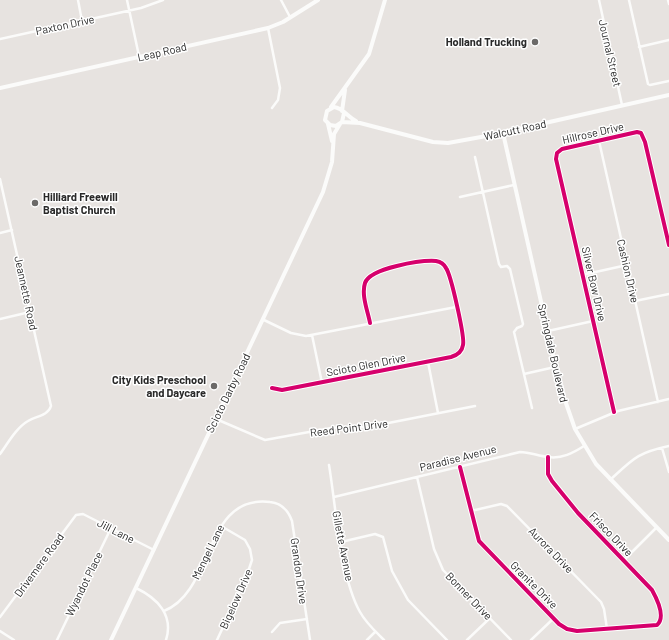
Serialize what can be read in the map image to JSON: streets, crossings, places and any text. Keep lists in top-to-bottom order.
{
  "streets": {
    "street": [
      "Paxton Drive",
      "Leap Road",
      "Journal Street",
      "Walcutt Road",
      "Hillrose Drive",
      "Cashion Drive",
      "Silver Bow Drive",
      "Jeannette Road",
      "Springdale Boulevard",
      "Scioto Glen Drive",
      "Scioto Darby Road",
      "Reed Point Drive",
      "Paradise Avenue",
      "Jill Lane",
      "Frisco Drive",
      "Gillette Avenue",
      "Aurora Drive",
      "Mengel Lane",
      "Drivemere Road",
      "Grandon Drive",
      "Wyandot Place",
      "Granite Drive",
      "Bonner Drive",
      "Bigelow Drive"
    ]
  },
  "crossings": [
    ["Journal Street", "Walcutt Road"],
    ["Walcutt Road", "Springdale Boulevard"],
    ["Walcutt Road", "Scioto Darby Road"],
    ["Hillrose Drive", "Cashion Drive"],
    ["Hillrose Drive", "Silver Bow Drive"],
    ["Springdale Boulevard", "Paradise Avenue"],
    ["Scioto Darby Road", "Reed Point Drive"],
    ["Scioto Darby Road", "Jill Lane"],
    ["Paradise Avenue", "Frisco Drive"],
    ["Paradise Avenue", "Gillette Avenue"],
    ["Paradise Avenue", "Granite Drive"],
    ["Paradise Avenue", "Bonner Drive"],
    ["Jill Lane", "Drivemere Road"],
    ["Jill Lane", "Wyandot Place"],
    ["Frisco Drive", "Granite Drive"],
    ["Aurora Drive", "Granite Drive"],
    ["Mengel Lane", "Grandon Drive"],
    ["Mengel Lane", "Bigelow Drive"]
  ],
  "places": ["Holland Trucking", "Hilliard Freewill Baptist Church", "City Kids Preschool and Daycare"]
}
